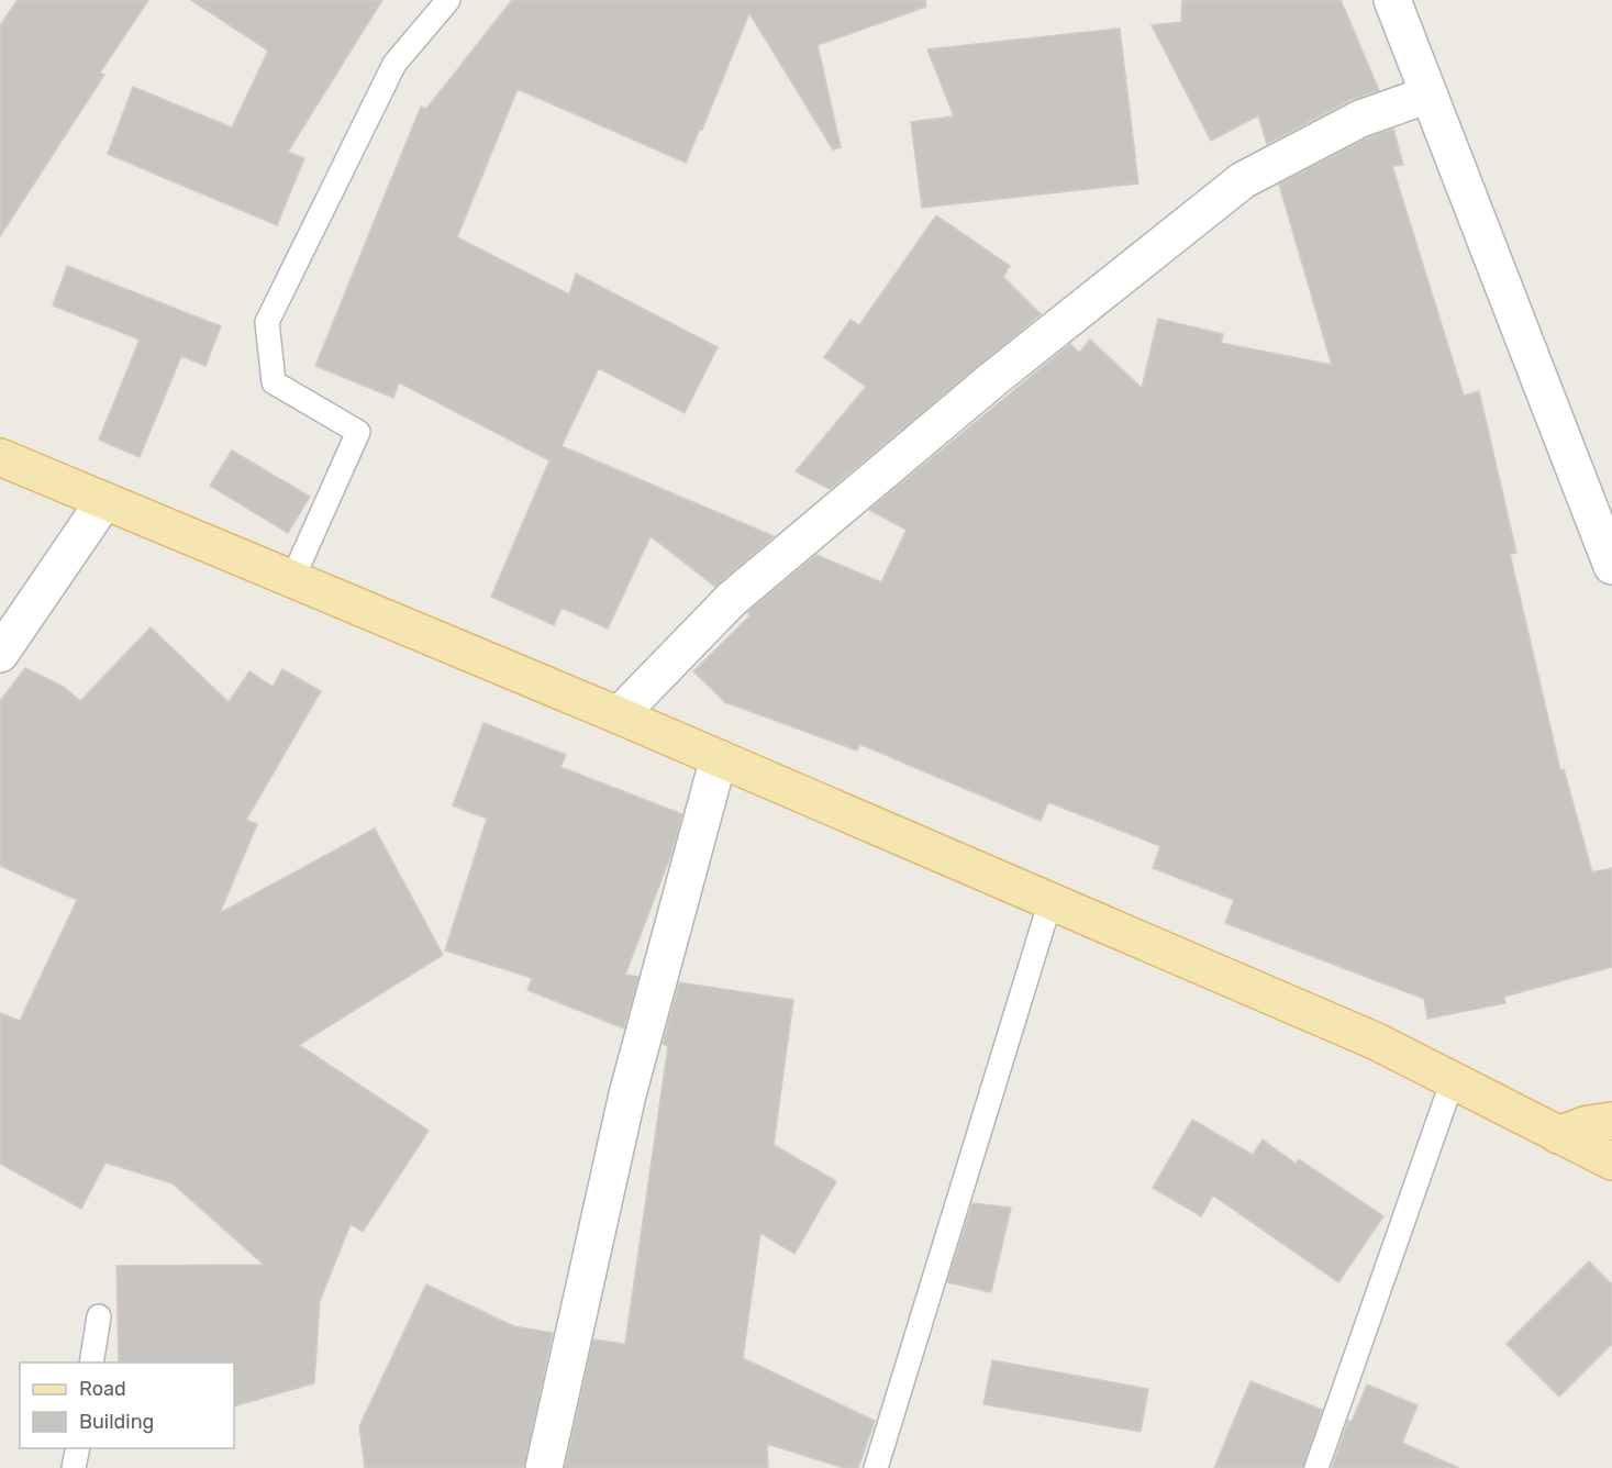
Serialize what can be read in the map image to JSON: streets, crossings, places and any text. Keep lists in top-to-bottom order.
{
  "legend": ["Road", "Building"]
}
